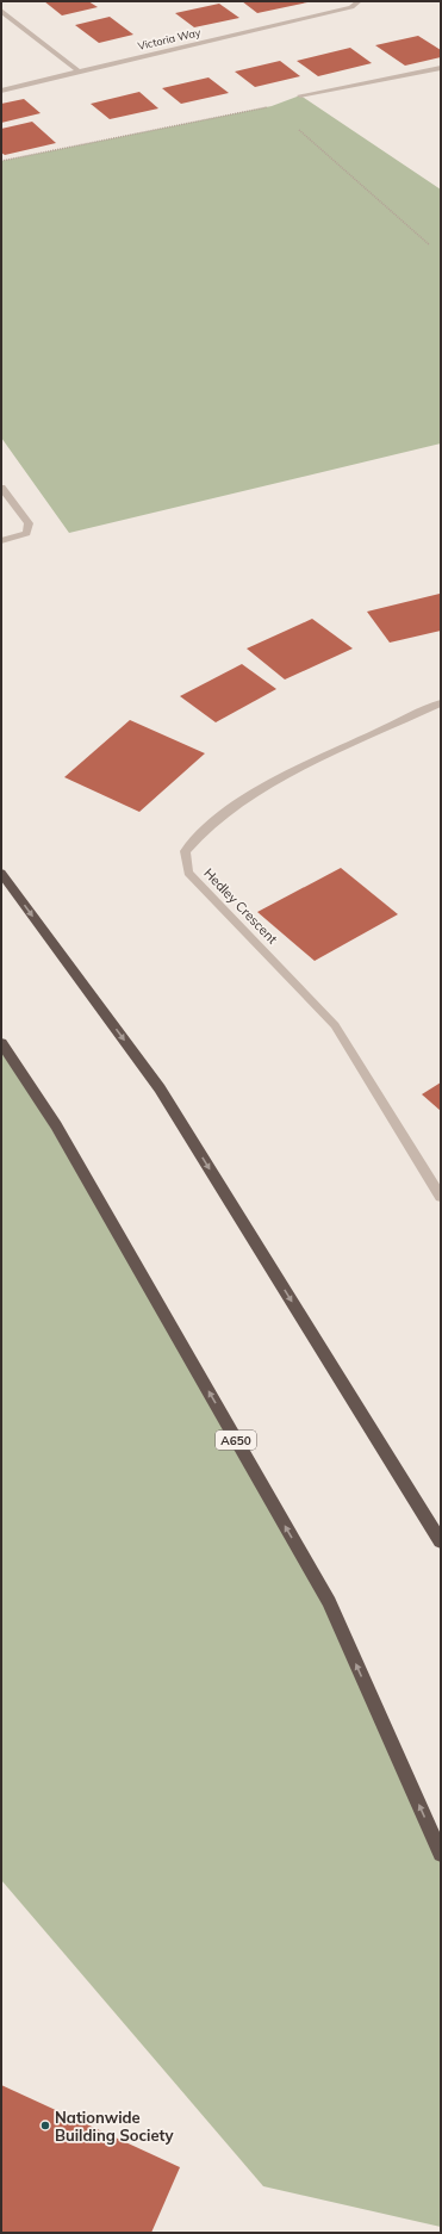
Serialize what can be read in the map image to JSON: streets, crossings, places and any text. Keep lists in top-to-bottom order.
{
  "streets": {
    "highway": ["A650"],
    "street": ["Victoria Way", "Hedley Crescent"]
  },
  "places": ["Nationwide Building Society"]
}
